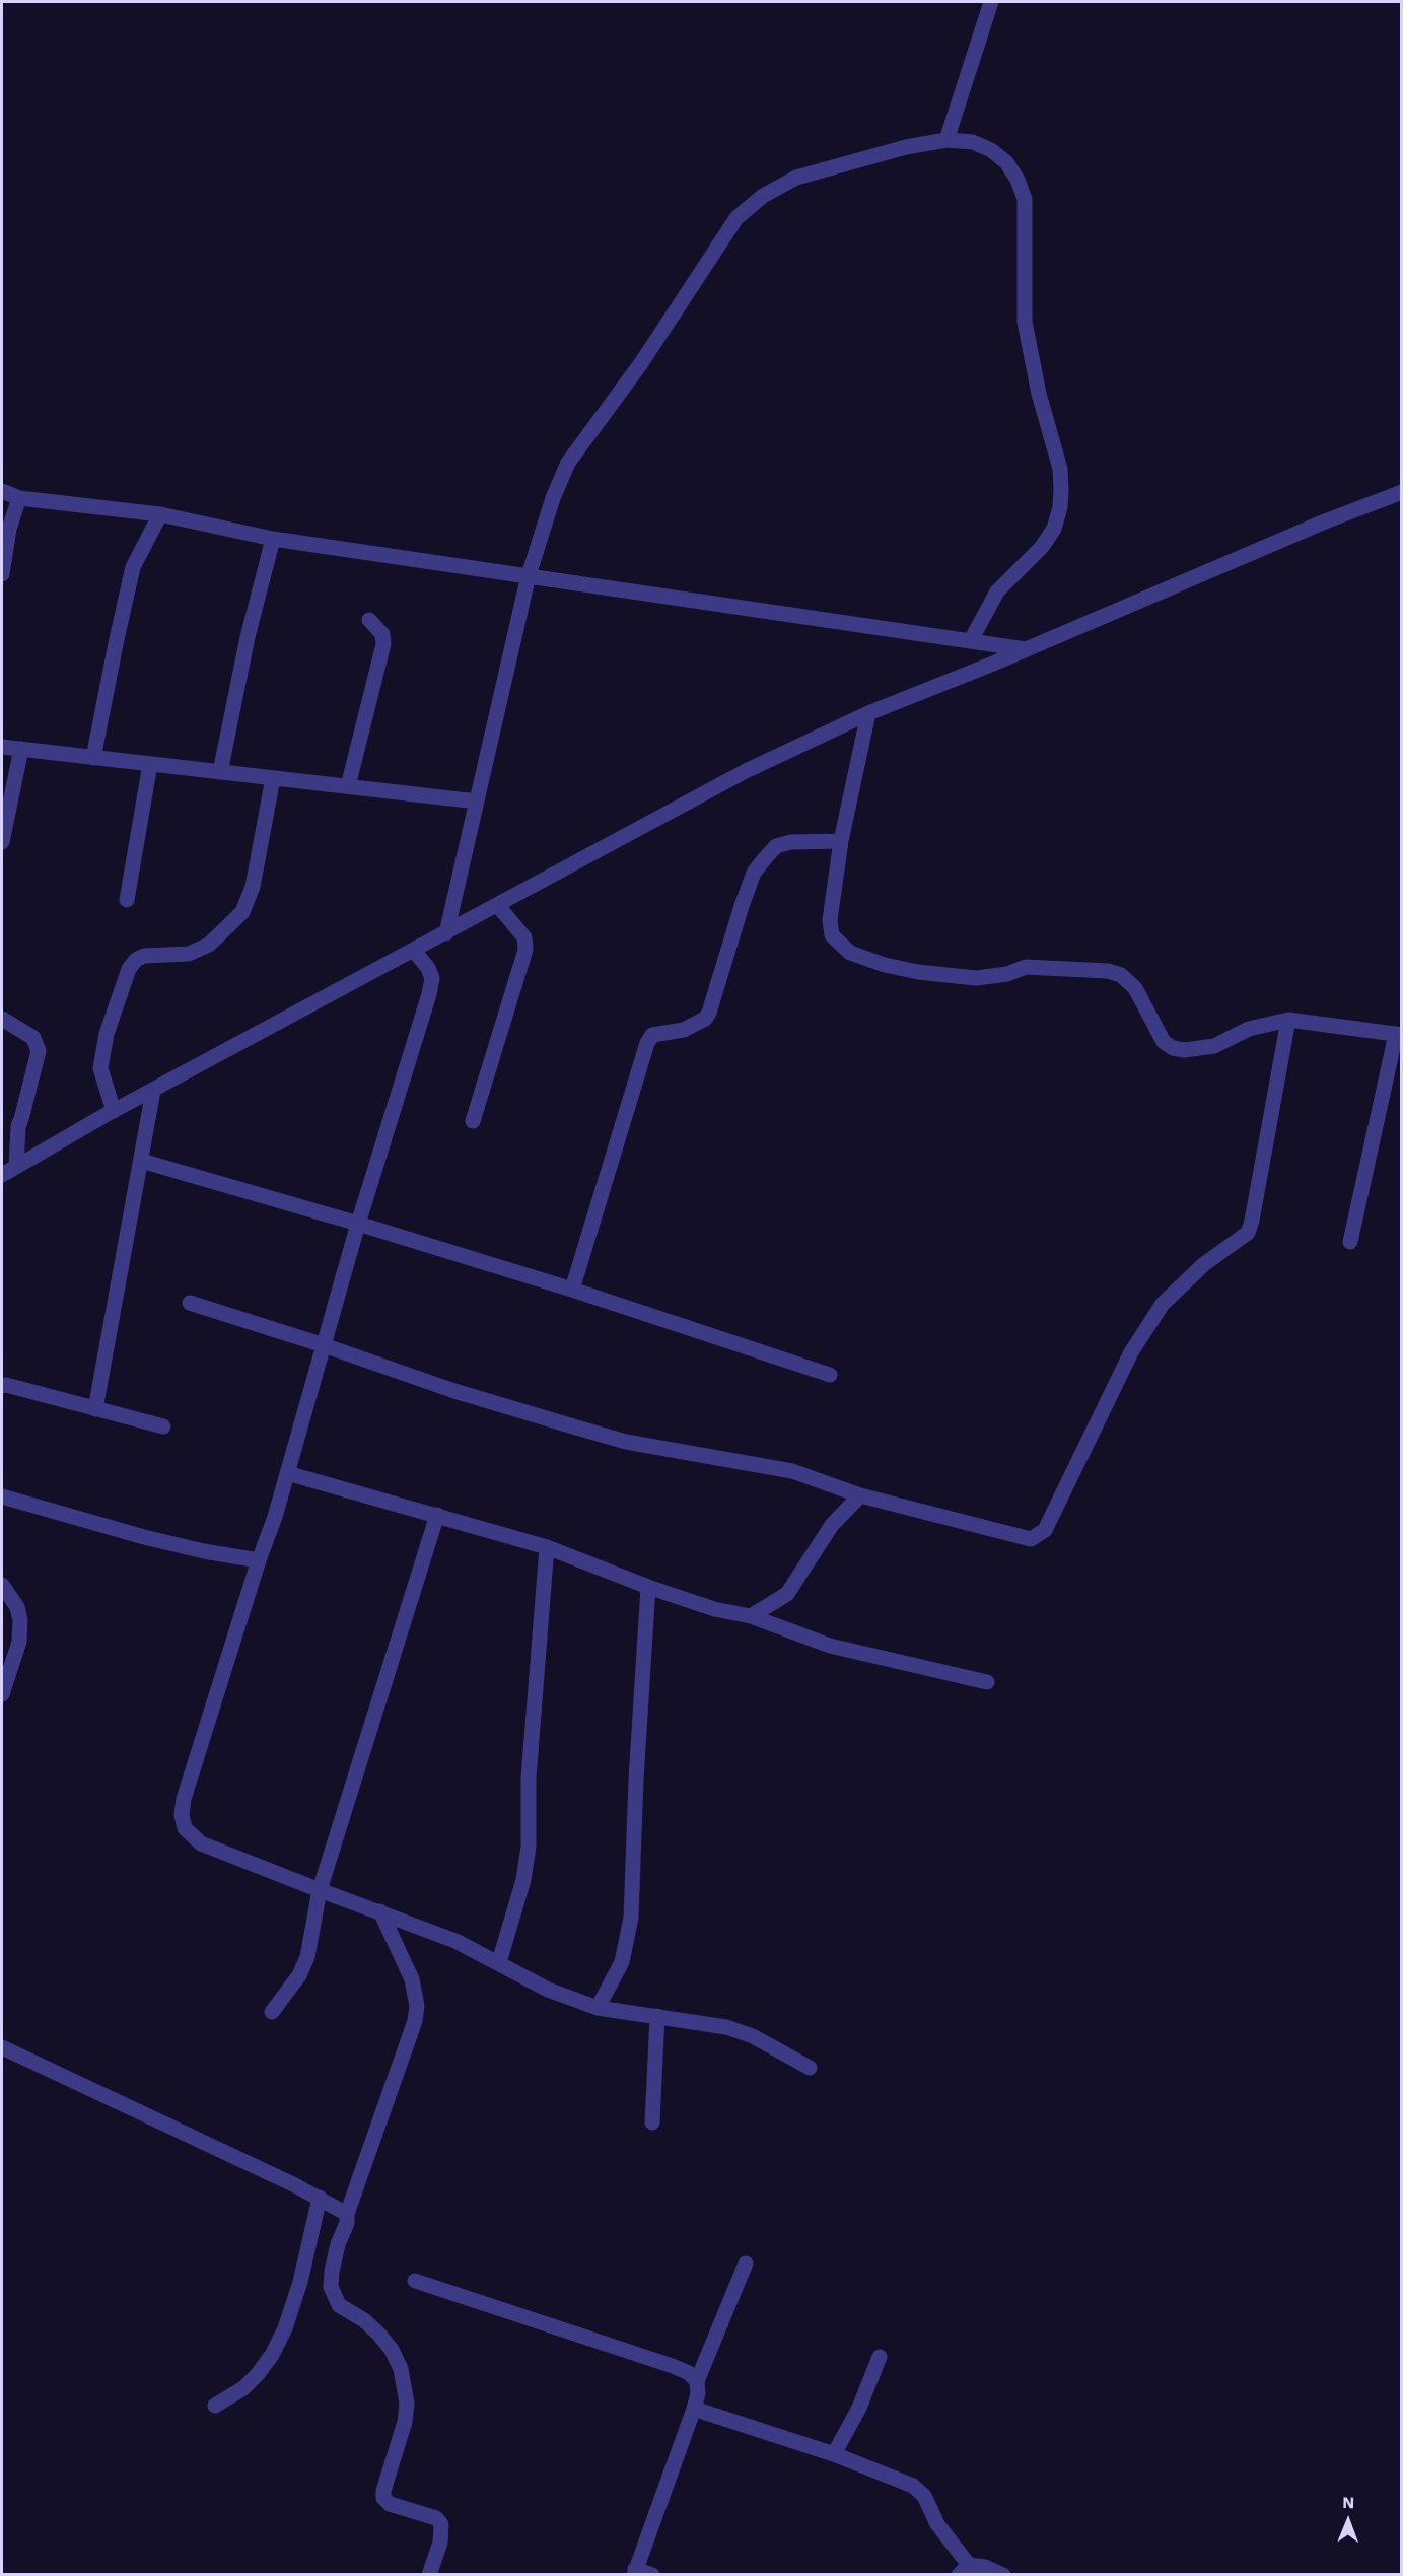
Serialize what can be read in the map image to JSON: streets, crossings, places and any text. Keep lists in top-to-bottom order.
{
  "north": "top"
}
